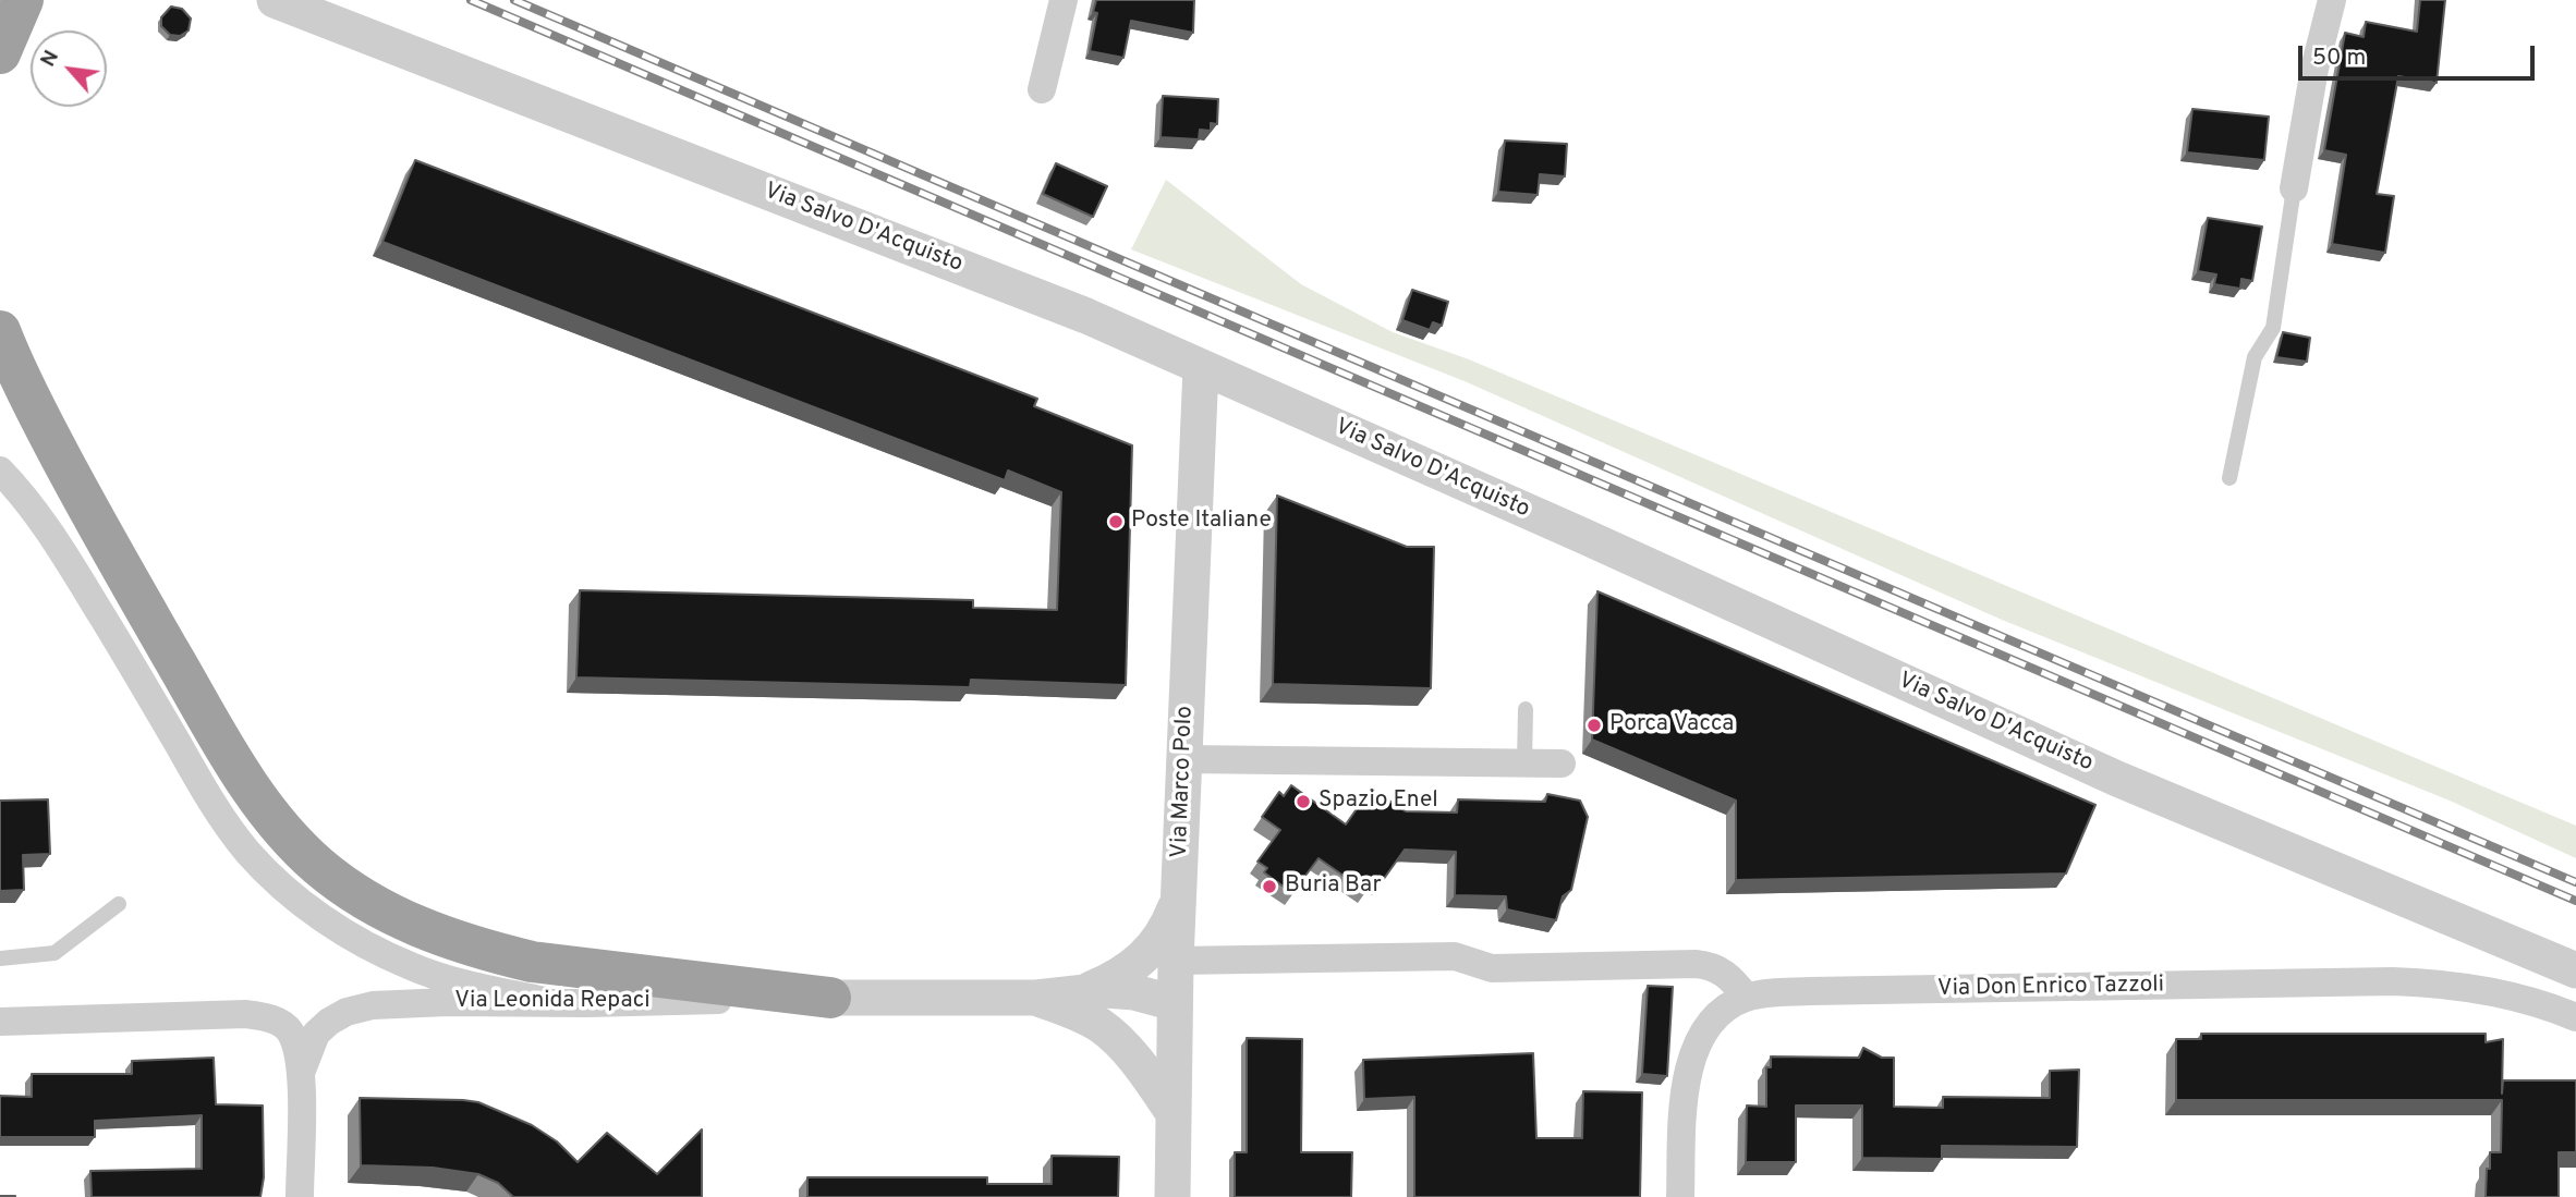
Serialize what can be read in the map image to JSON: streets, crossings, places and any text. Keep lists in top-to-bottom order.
{
  "streets": {
    "street": [
      "Via Salvo D'Acquisto",
      "Via Marco Polo",
      "Via Don Enrico Tazzoli",
      "Via Leonida Repaci"
    ]
  },
  "crossings": [
    ["Via Salvo D'Acquisto", "Via Marco Polo"]
  ],
  "places": [
    "Poste Italiane",
    "Porca Vacca",
    "Spazio Enel",
    "Buria Bar"
  ],
  "scale_bar": "50 m",
  "north": "top left"
}
